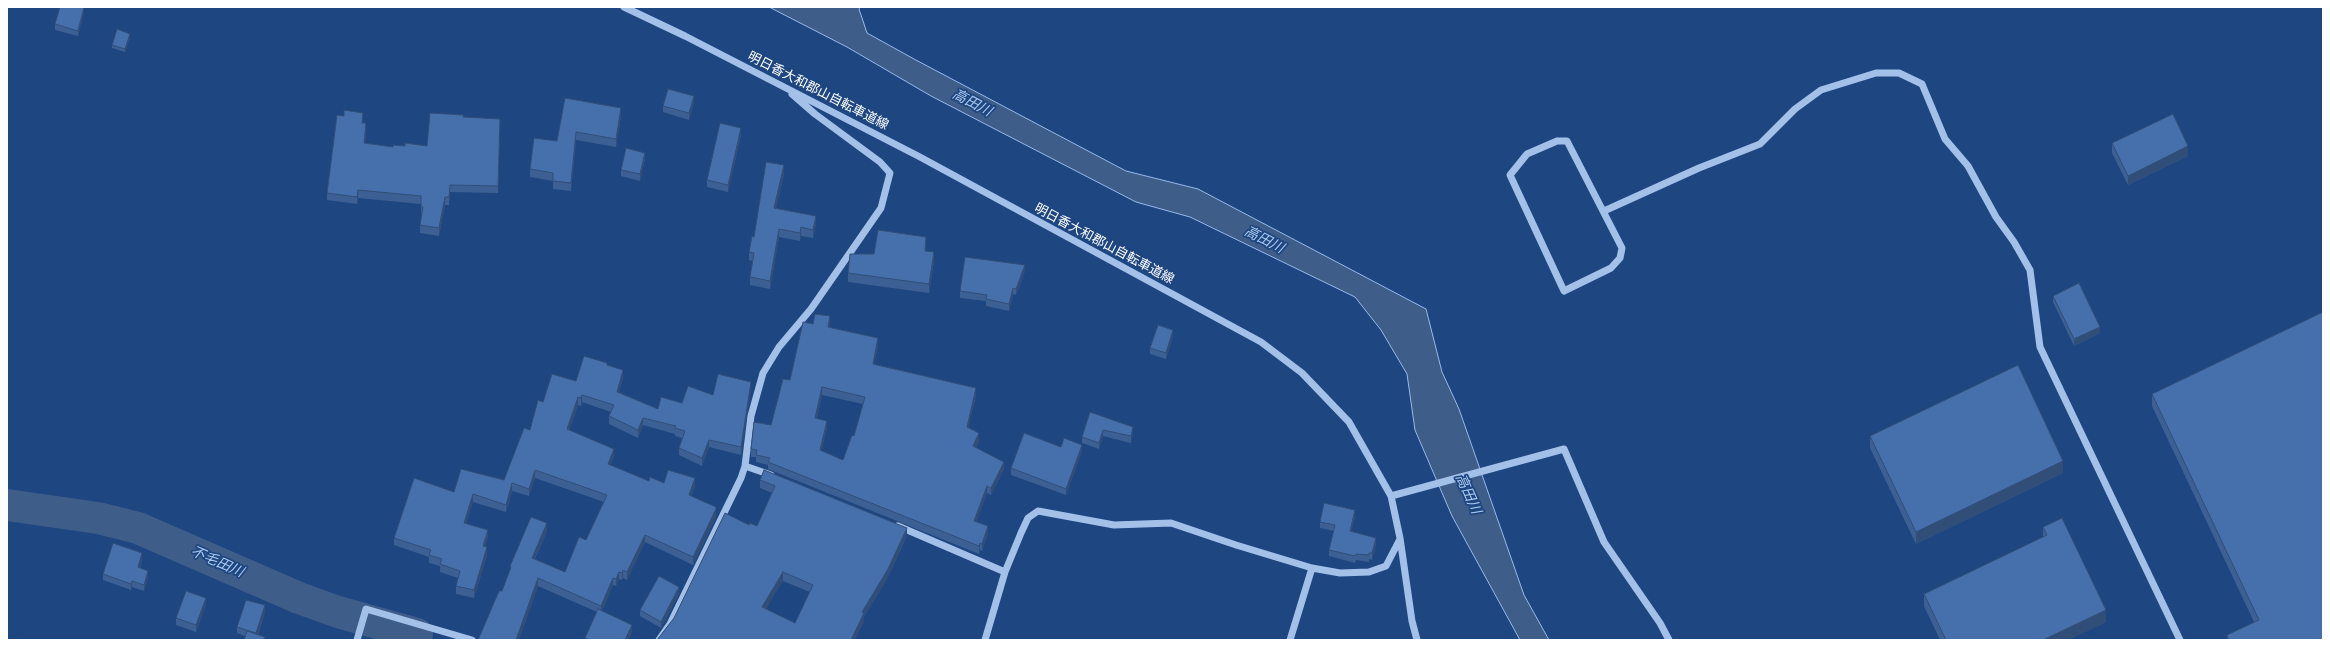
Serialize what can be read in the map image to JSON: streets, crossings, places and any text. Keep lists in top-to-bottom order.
{
  "streets": {
    "street": ["明日香大和郡山自転車道線"]
  },
  "water": ["高田川", "不毛田川"]
}
